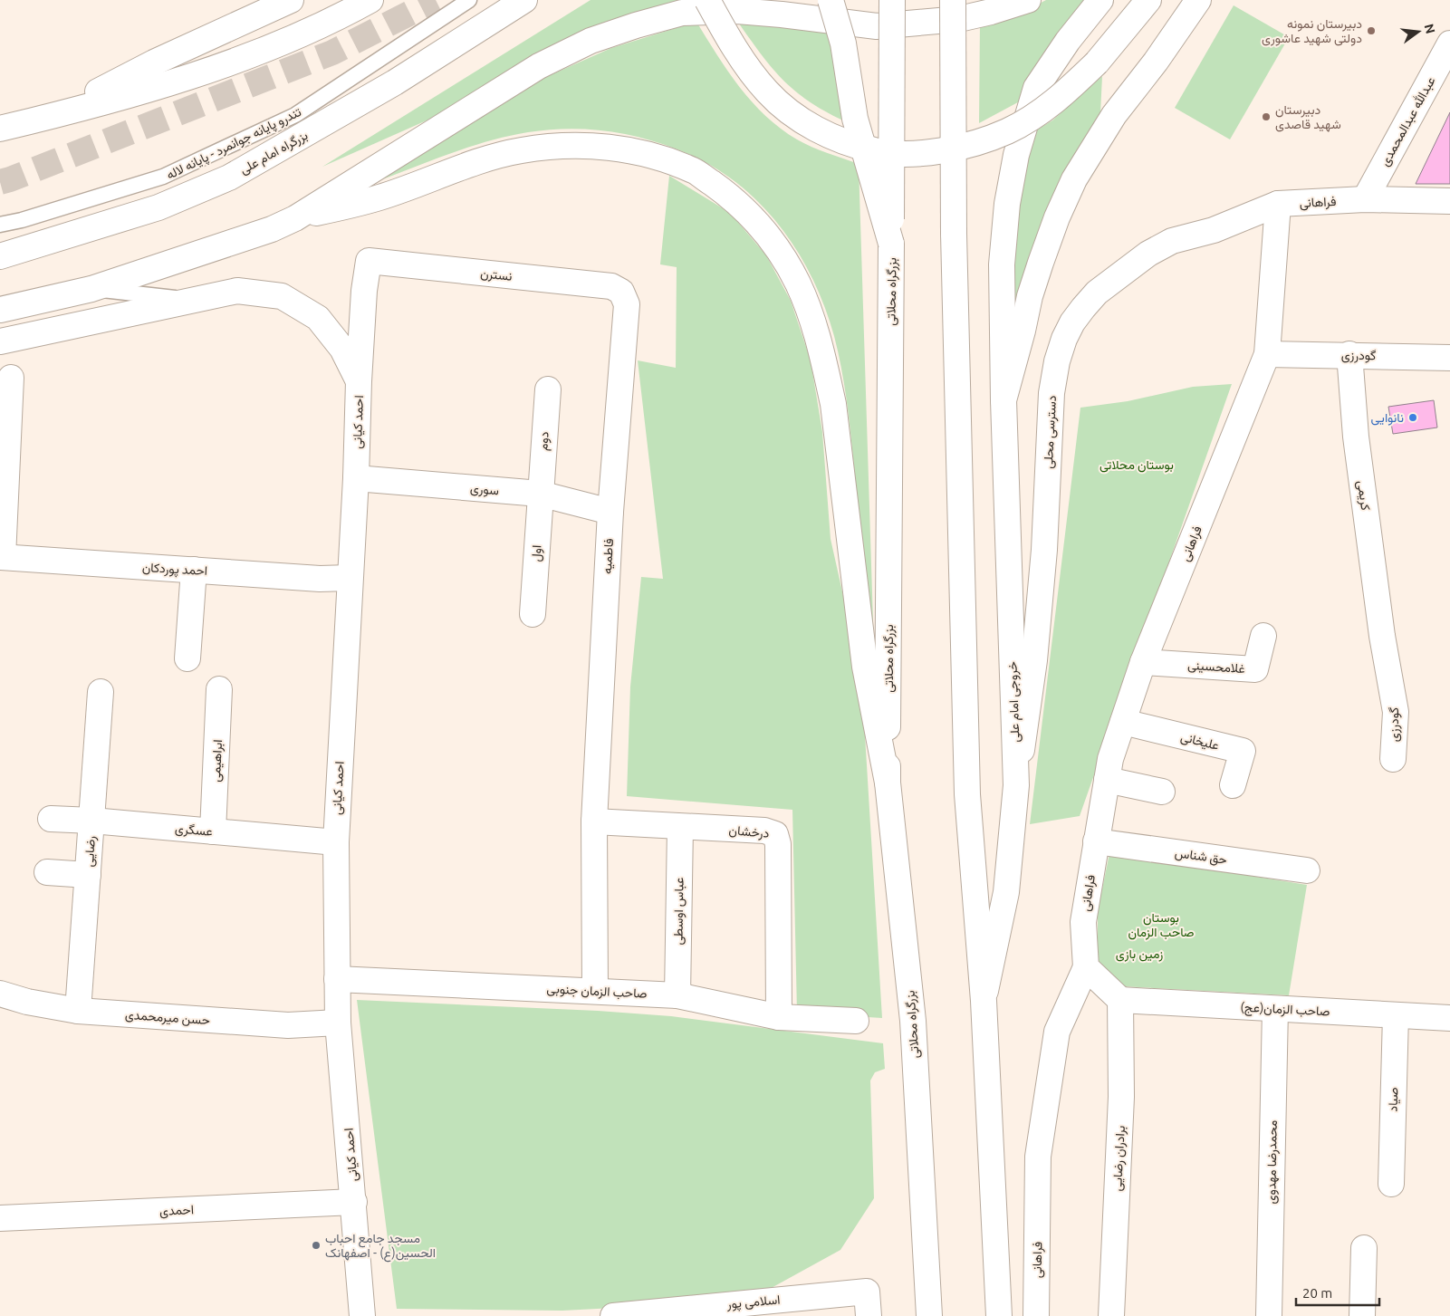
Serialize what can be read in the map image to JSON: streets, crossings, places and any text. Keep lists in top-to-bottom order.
{
  "streets": {
    "main road": [
      "عبدالله عبدالمحمدی",
      "بزرگراه امام علی",
      "فراهانی",
      "نسترن",
      "بزرگراه محلاتی",
      "گودرزی",
      "احمد کیانی",
      "دسترسی محلی",
      "دوم",
      "سوری",
      "کریمی",
      "اول",
      "فاطمیه",
      "احمد پوردکان",
      "غلامحسینی",
      "خروجی امام علی",
      "علیخانی",
      "ابراهیمی",
      "عسگری",
      "درخشان",
      "رضایی",
      "حق شناس",
      "عباس اوسطی",
      "صاحب الزمان جنوبی",
      "صاحب الزمان(عج)",
      "حسن میرمحمدی",
      "صیاد",
      "برادران رضایی",
      "محمدرضا مهدوی",
      "احمدی",
      "اسلامی پور"
    ],
    "lane": ["تندرو پایانه جوانمرد - پایانه لاله"]
  },
  "crossings": [
    ["عبدالله عبدالمحمدی", "فراهانی"],
    ["فراهانی", "گودرزی"],
    ["فراهانی", "دسترسی محلی"],
    ["فراهانی", "غلامحسینی"],
    ["فراهانی", "علیخانی"],
    ["فراهانی", "حق شناس"],
    ["نسترن", "احمد کیانی"],
    ["نسترن", "فاطمیه"],
    ["گودرزی", "کریمی"],
    ["احمد کیانی", "سوری"],
    ["احمد کیانی", "احمد پوردکان"],
    ["احمد کیانی", "عسگری"],
    ["احمد کیانی", "صاحب الزمان جنوبی"],
    ["احمد کیانی", "حسن میرمحمدی"],
    ["احمد کیانی", "احمدی"],
    ["دسترسی محلی", "خروجی امام علی"],
    ["دوم", "سوری"],
    ["دوم", "اول"],
    ["سوری", "اول"],
    ["سوری", "فاطمیه"],
    ["فاطمیه", "درخشان"],
    ["فاطمیه", "صاحب الزمان جنوبی"],
    ["ابراهیمی", "عسگری"],
    ["عسگری", "رضایی"],
    ["درخشان", "عباس اوسطی"],
    ["درخشان", "صاحب الزمان جنوبی"],
    ["رضایی", "حسن میرمحمدی"],
    ["عباس اوسطی", "صاحب الزمان جنوبی"],
    ["صاحب الزمان(عج)", "صیاد"],
    ["صاحب الزمان(عج)", "برادران رضایی"],
    ["صاحب الزمان(عج)", "محمدرضا مهدوی"]
  ],
  "parks": ["بوستان محلاتی", "بوستان صاحب الزمان", "زمین بازی"],
  "places": [
    "دبیرستان نمونه دولتی شهید عاشوری",
    "دبیرستان شهید قاصدی",
    "نانوایی",
    "مسجد جامع احباب الحسین(ع) - اصفهانک"
  ],
  "scale_bar": "20 m",
  "north": "right"
}
